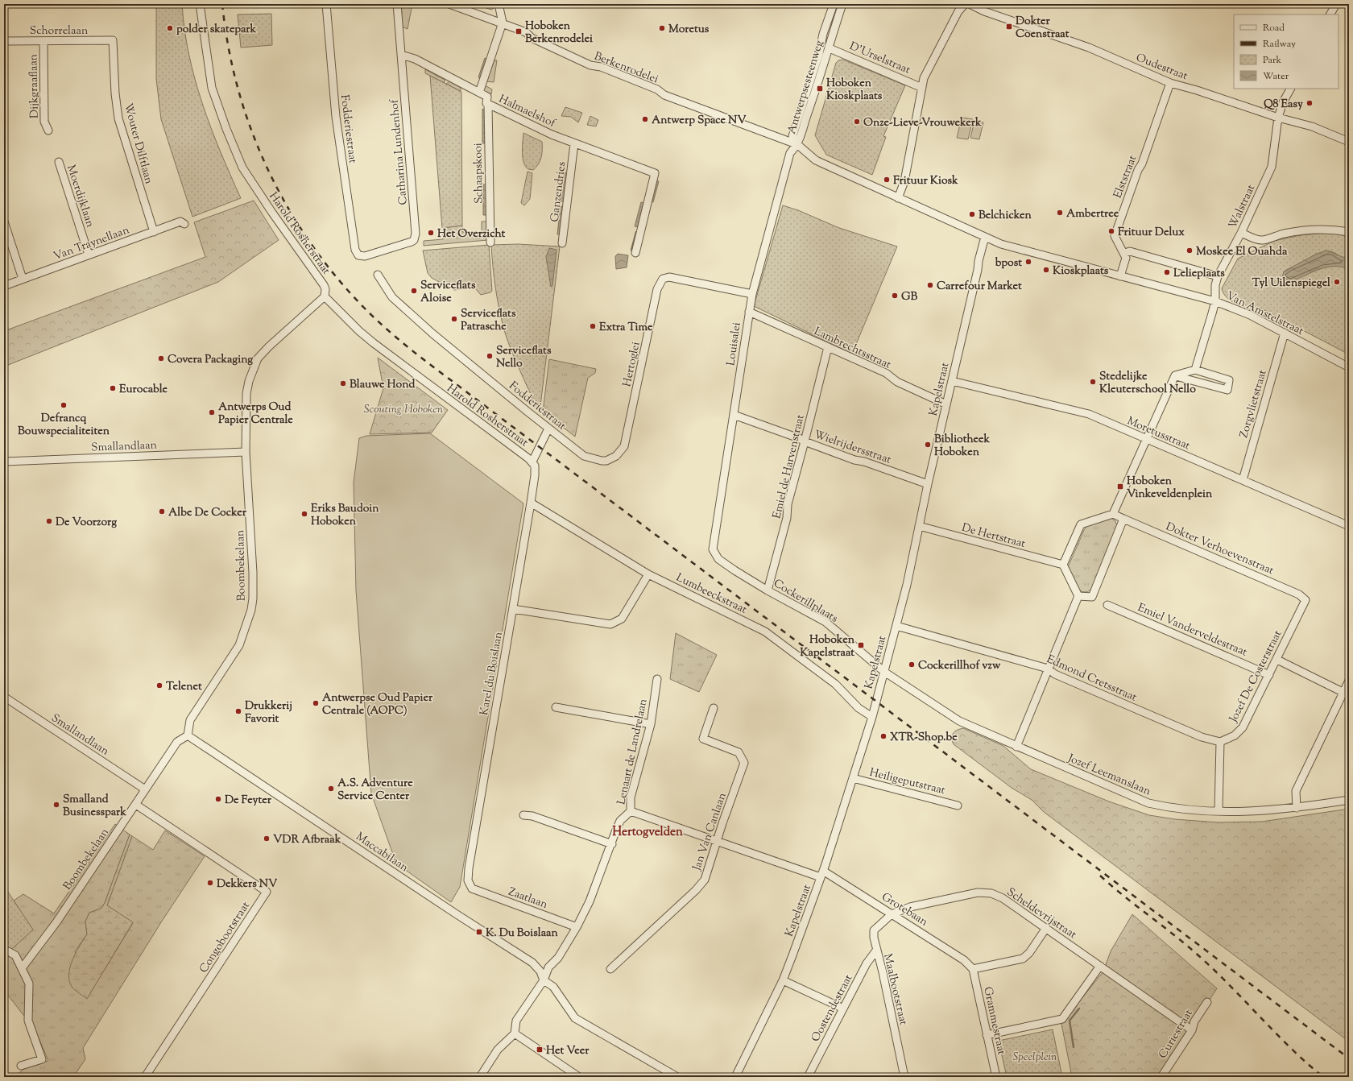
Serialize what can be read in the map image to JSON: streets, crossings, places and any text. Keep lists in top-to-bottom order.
{
  "streets": {
    "street": [
      "Schorrelaan",
      "D'Urselstraat",
      "Oudestraat",
      "Berkenrodelei",
      "Dijkgraaflaan",
      "Antwerpsesteenweg",
      "Halmaelshof",
      "Fodderiestraat",
      "Wouter Dilftlaan",
      "Catharina Lundenhof",
      "Schaapskooi",
      "Elststraat",
      "Ganzendries",
      "Moerdijklaan",
      "Walstraat",
      "Harold Rosherstraat",
      "Van Traynellaan",
      "Van Amstelstraat",
      "Louisalei",
      "Lambrechtsstraat",
      "Hertoglei",
      "Kapelstraat",
      "Zorgvlietstraat",
      "Moretusstraat",
      "Smallandlaan",
      "Wielrijdersstraat",
      "Emiel de Harvenstraat",
      "De Hertstraat",
      "Dokter Verhoevenstraat",
      "Boombekelaan",
      "Lumbeeckstraat",
      "Cockerillplaats",
      "Emiel Vanderveldestraat",
      "Karel du Boislaan",
      "Jozef De Costerstraat",
      "Edmond Cretsstraat",
      "Lenaart de Landrelaan",
      "Jozef Leemanslaan",
      "Heiligeputstraat",
      "Jan Van Canlaan",
      "Maccabilaan",
      "Zaatlaan",
      "Grotebaan",
      "Scheldevrijstraat",
      "Congobootstraat",
      "Maalbootstraat",
      "Oostendestraat",
      "Grammestraat",
      "Curiestraat"
    ]
  },
  "crossings": [
    ["Schorrelaan", "Dijkgraaflaan"],
    ["Schorrelaan", "Wouter Dilftlaan"],
    ["D'Urselstraat", "Antwerpsesteenweg"],
    ["Oudestraat", "Elststraat"],
    ["Oudestraat", "Walstraat"],
    ["Berkenrodelei", "Antwerpsesteenweg"],
    ["Berkenrodelei", "Louisalei"],
    ["Antwerpsesteenweg", "Louisalei"],
    ["Halmaelshof", "Catharina Lundenhof"],
    ["Halmaelshof", "Schaapskooi"],
    ["Halmaelshof", "Ganzendries"],
    ["Fodderiestraat", "Catharina Lundenhof"],
    ["Fodderiestraat", "Hertoglei"],
    ["Wouter Dilftlaan", "Van Traynellaan"],
    ["Moerdijklaan", "Van Traynellaan"],
    ["Walstraat", "Van Amstelstraat"],
    ["Harold Rosherstraat", "Boombekelaan"],
    ["Harold Rosherstraat", "Karel du Boislaan"],
    ["Van Amstelstraat", "Zorgvlietstraat"],
    ["Louisalei", "Lambrechtsstraat"],
    ["Louisalei", "Hertoglei"],
    ["Louisalei", "Wielrijdersstraat"],
    ["Louisalei", "Cockerillplaats"],
    ["Lambrechtsstraat", "Kapelstraat"],
    ["Lambrechtsstraat", "Emiel de Harvenstraat"],
    ["Kapelstraat", "Moretusstraat"],
    ["Kapelstraat", "Wielrijdersstraat"],
    ["Kapelstraat", "De Hertstraat"],
    ["Kapelstraat", "Lumbeeckstraat"],
    ["Kapelstraat", "Cockerillplaats"],
    ["Kapelstraat", "Edmond Cretsstraat"],
    ["Kapelstraat", "Jozef Leemanslaan"],
    ["Kapelstraat", "Heiligeputstraat"],
    ["Kapelstraat", "Grotebaan"],
    ["Zorgvlietstraat", "Moretusstraat"],
    ["Smallandlaan", "Boombekelaan"],
    ["Wielrijdersstraat", "Emiel de Harvenstraat"],
    ["Emiel de Harvenstraat", "Cockerillplaats"],
    ["Dokter Verhoevenstraat", "Jozef De Costerstraat"],
    ["Boombekelaan", "Maccabilaan"],
    ["Boombekelaan", "Congobootstraat"],
    ["Lumbeeckstraat", "Karel du Boislaan"],
    ["Cockerillplaats", "Jozef Leemanslaan"],
    ["Emiel Vanderveldestraat", "Jozef De Costerstraat"],
    ["Karel du Boislaan", "Zaatlaan"],
    ["Jozef De Costerstraat", "Edmond Cretsstraat"],
    ["Lenaart de Landrelaan", "Maccabilaan"],
    ["Lenaart de Landrelaan", "Zaatlaan"],
    ["Lenaart de Landrelaan", "Grotebaan"],
    ["Jan Van Canlaan", "Grotebaan"],
    ["Grotebaan", "Scheldevrijstraat"],
    ["Grotebaan", "Maalbootstraat"],
    ["Grotebaan", "Grammestraat"],
    ["Scheldevrijstraat", "Maalbootstraat"],
    ["Scheldevrijstraat", "Curiestraat"],
    ["Maalbootstraat", "Oostendestraat"]
  ],
  "districts": ["Hertogvelden"],
  "parks": ["Scouting Hoboken", "Speelplein"],
  "places": {
    "transit": [
      "Dokter Coenstraat",
      "Hoboken Berkenrodelei",
      "Hoboken Kioskplaats",
      "Hoboken Vinkeveldenplein",
      "Hoboken Kapelstraat",
      "K. Du Boislaan",
      "Het Veer"
    ],
    "other": [
      "polder skatepark",
      "Moretus",
      "Q8 Easy",
      "Antwerp Space NV",
      "Onze-Lieve-Vrouwekerk",
      "Frituur Kiosk",
      "Ambertree",
      "Belchicken",
      "Frituur Delux",
      "Het Overzicht",
      "Moskee El Ouahda",
      "bpost",
      "Kioskplaats",
      "Lelieplaats",
      "Tyl Uilenspiegel",
      "Carrefour Market",
      "Serviceflats Aloise",
      "GB",
      "Serviceflats Patrasche",
      "Extra Time",
      "Serviceflats Nello",
      "Covera Packaging",
      "Stedelijke Kleuterschool Nello",
      "Blauwe Hond",
      "Eurocable",
      "Defrancq Bouwspecialiteiten",
      "Antwerps Oud Papier Centrale",
      "Bibliotheek Hoboken",
      "Albe De Cocker",
      "Eriks Baudoin Hoboken",
      "De Voorzorg",
      "Cockerillhof vzw",
      "Telenet",
      "Antwerpse Oud Papier Centrale (AOPC)",
      "Drukkerij Favorit",
      "XTR-Shop.be",
      "A.S. Adventure Service Center",
      "De Feyter",
      "Smalland Businesspark",
      "VDR Afbraak",
      "Dekkers NV"
    ]
  },
  "legend": [
    "Road",
    "Railway",
    "Park",
    "Water"
  ]
}
